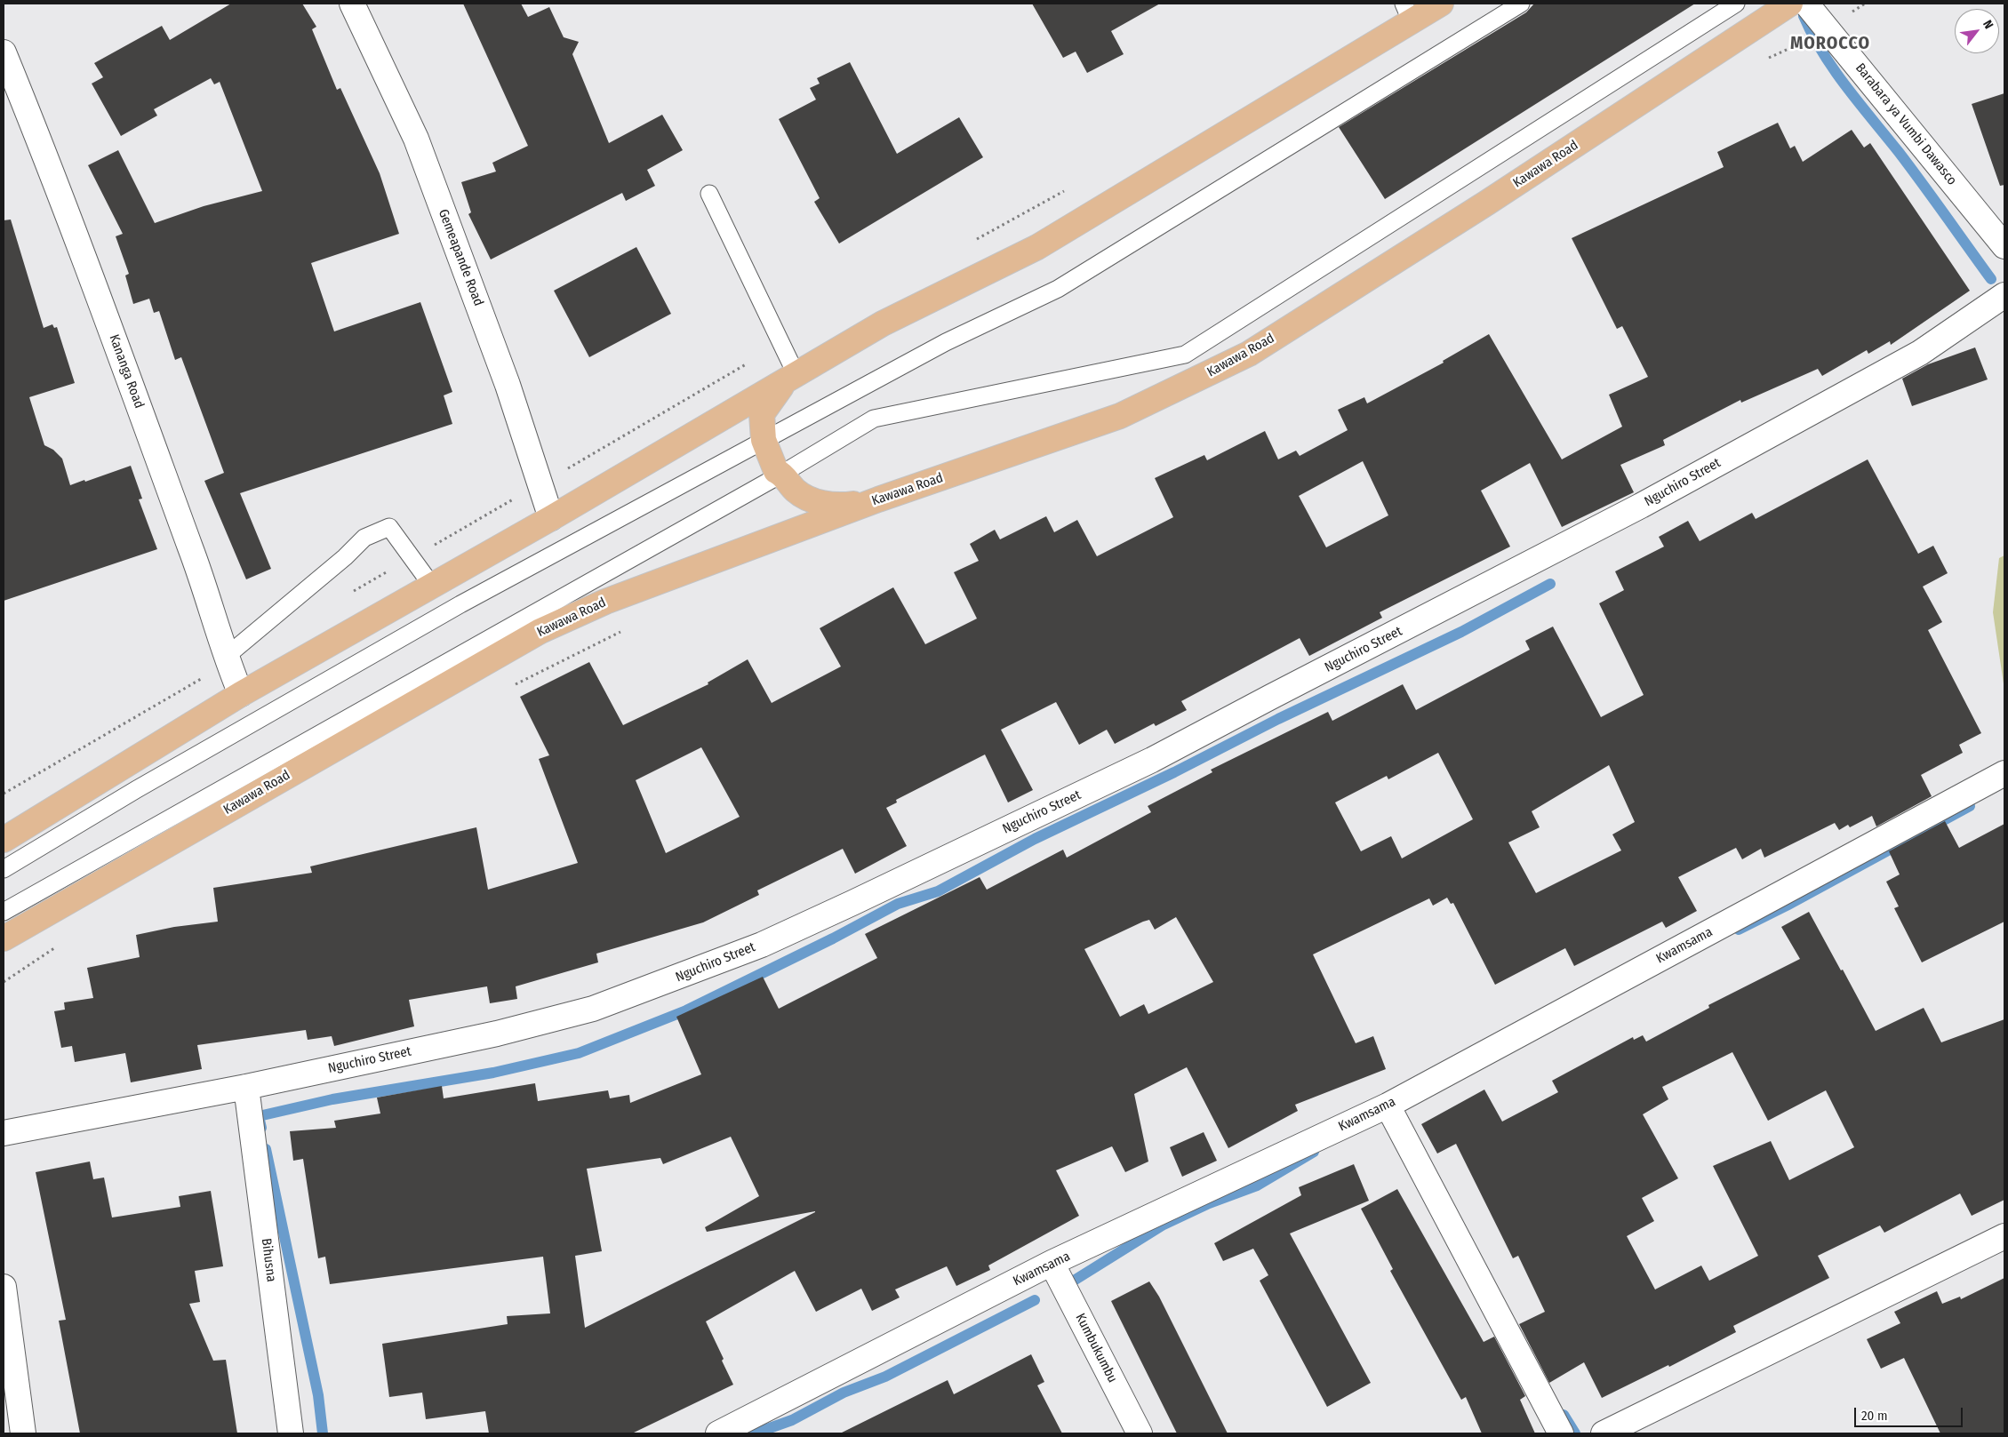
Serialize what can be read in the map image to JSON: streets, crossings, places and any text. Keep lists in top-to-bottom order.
{
  "streets": {
    "main road": ["Kawawa Road"],
    "street": [
      "Barabara ya Vumbi Dawasco",
      "Gemeapande Road",
      "Kananga Road",
      "Nguchiro Street",
      "Kwamsama",
      "Bihusna",
      "Kumbukumbu"
    ]
  },
  "crossings": [
    ["Nguchiro Street", "Bihusna"],
    ["Kwamsama", "Kumbukumbu"]
  ],
  "districts": ["MOROCCO"],
  "scale_bar": "20 m",
  "north": "top right"
}
